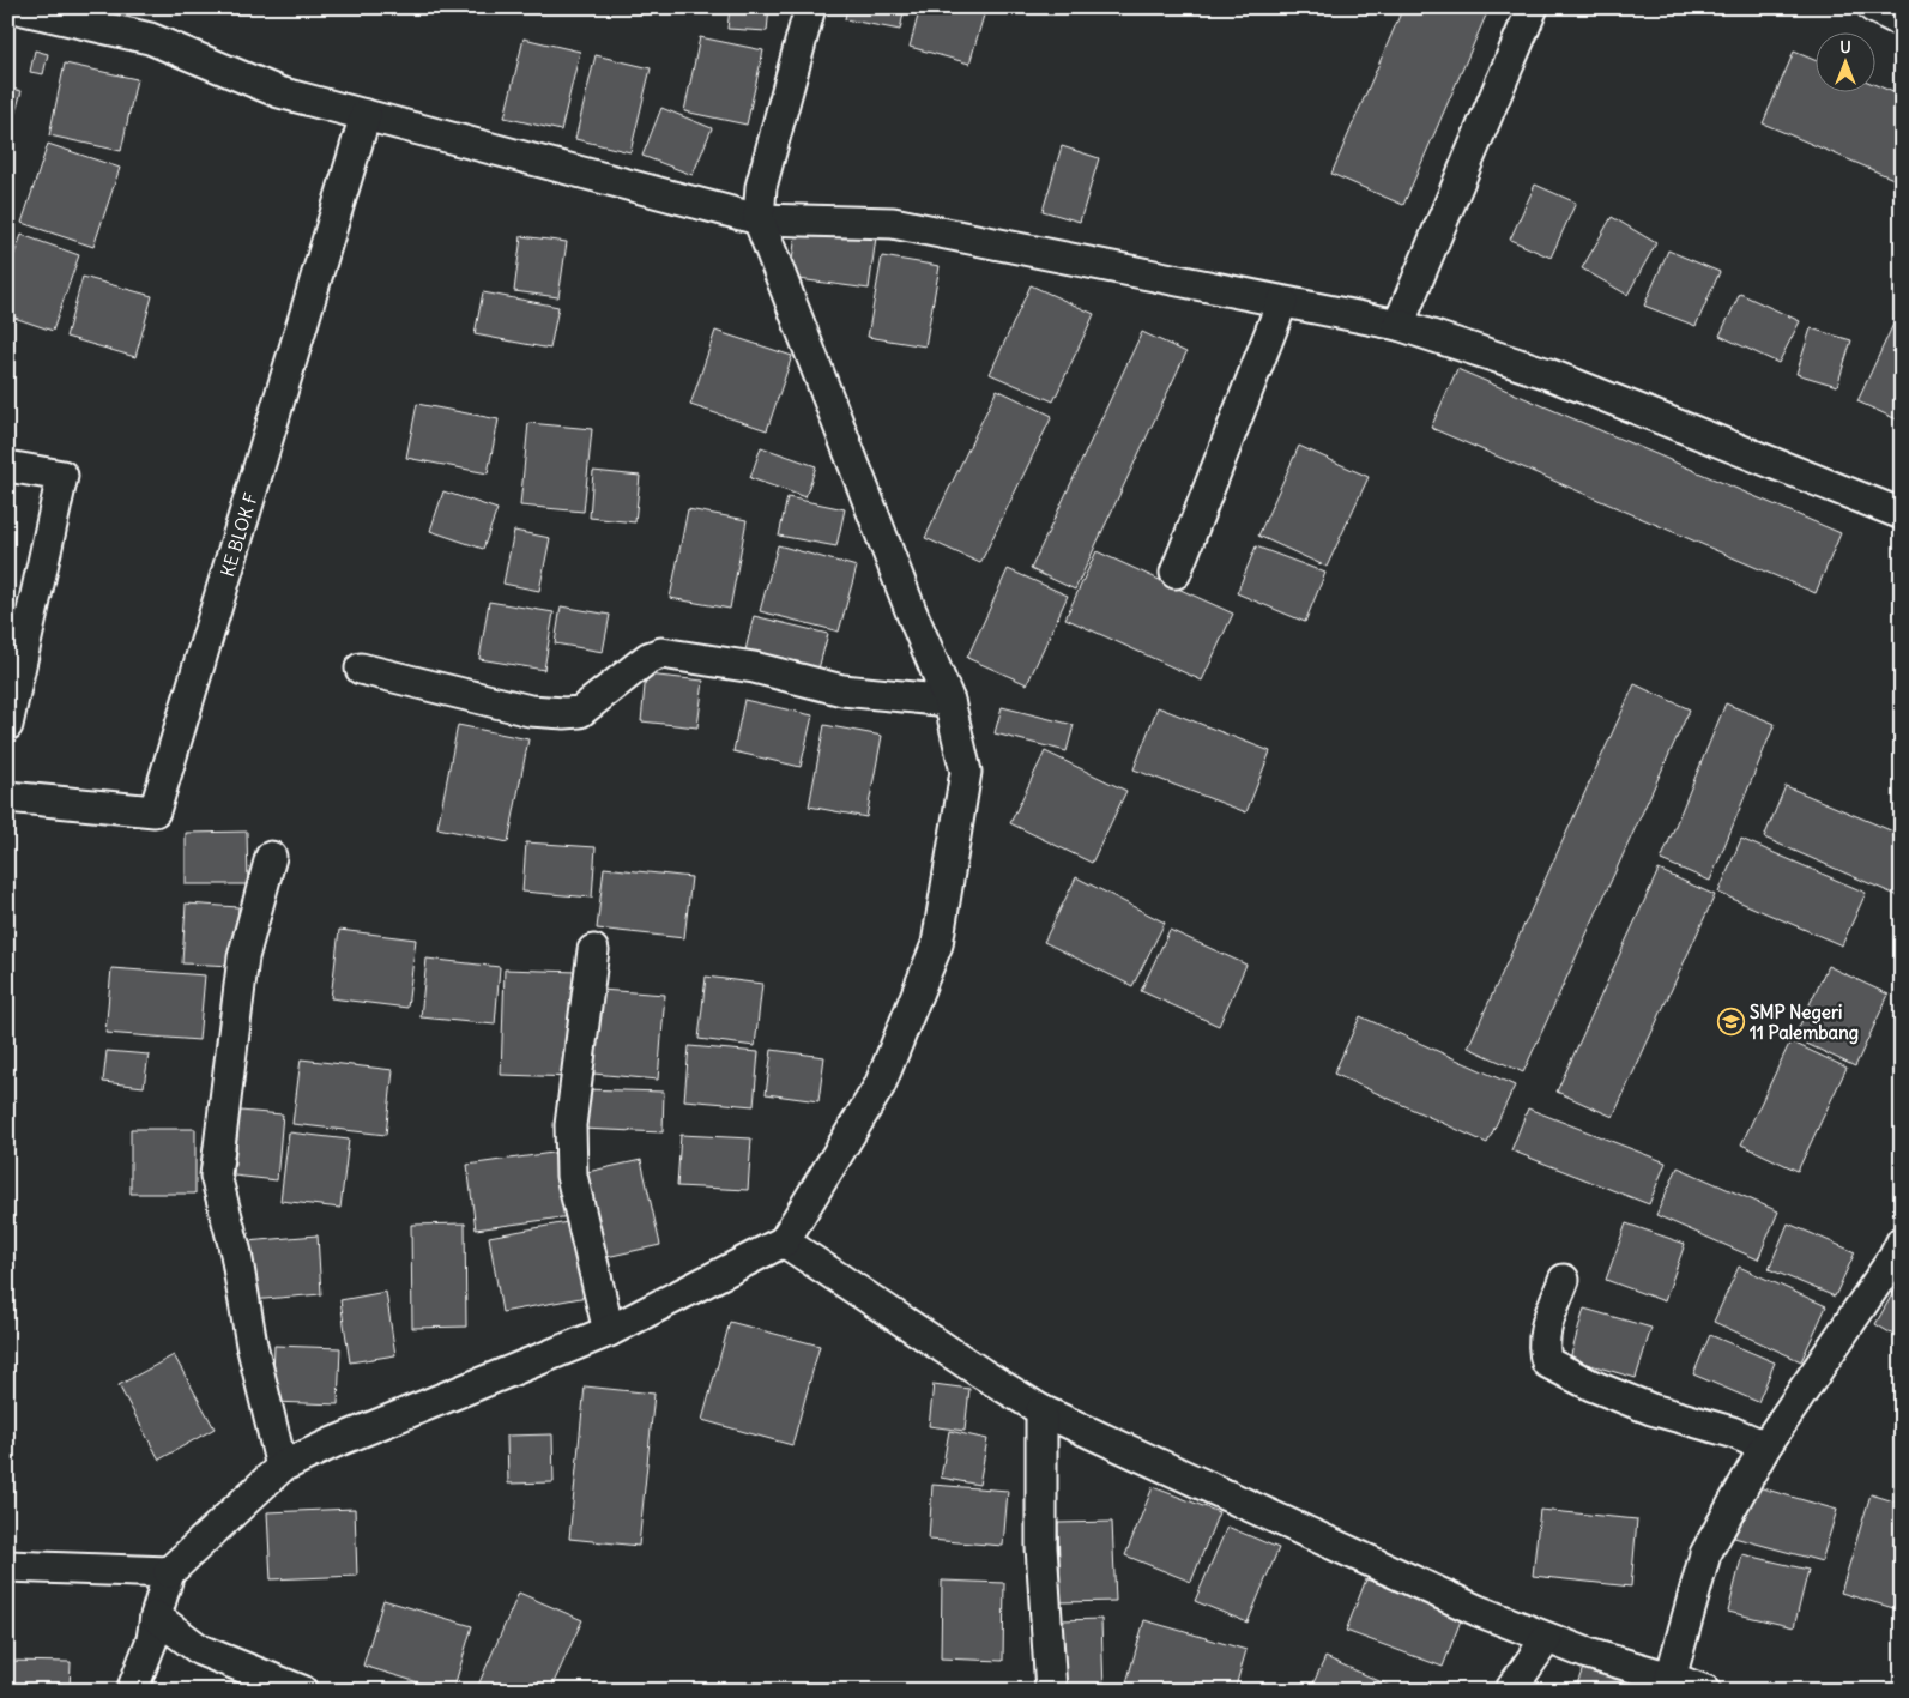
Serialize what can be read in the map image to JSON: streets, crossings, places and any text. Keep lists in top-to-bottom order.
{
  "streets": {
    "street": ["KE BLOK F"]
  },
  "places": {
    "school or university": ["SMP Negeri 11 Palembang"]
  },
  "north": "top"
}
